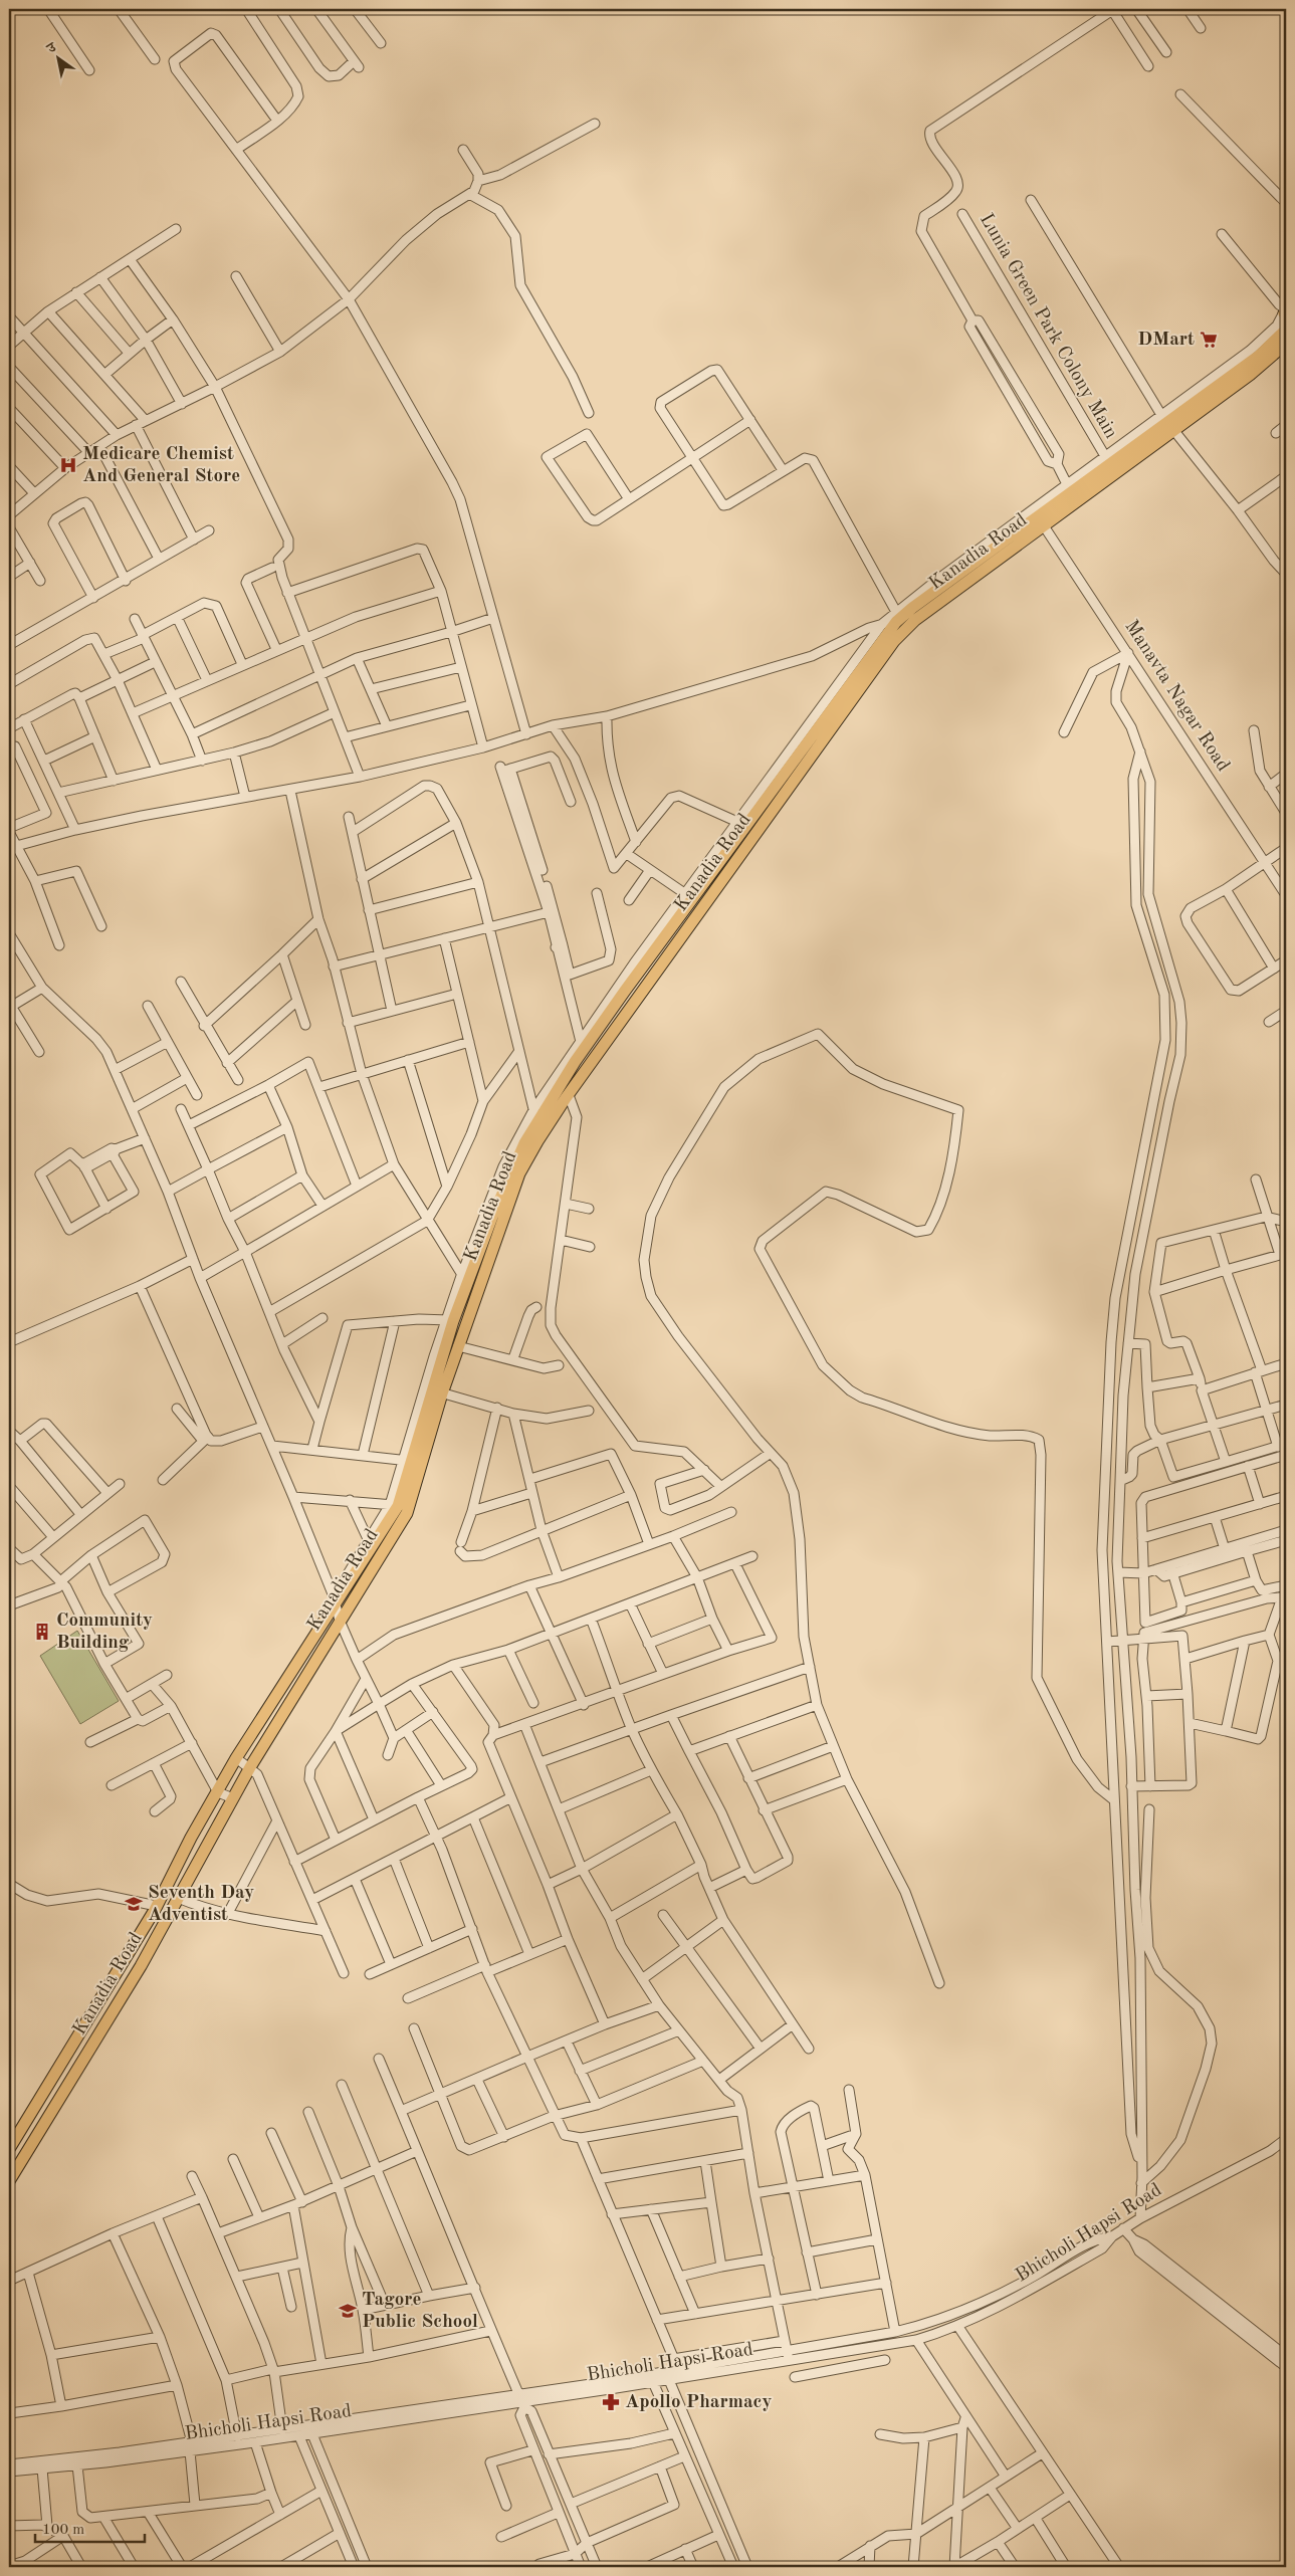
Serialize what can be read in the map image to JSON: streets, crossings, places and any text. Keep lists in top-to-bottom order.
{
  "streets": {
    "main road": ["Kanadia Road"],
    "street": ["Lunia Green Park Colony Main", "Manavta Nagar Road", "Bhicholi Hapsi Road"]
  },
  "crossings": [
    ["Kanadia Road", "Manavta Nagar Road"]
  ],
  "places": {
    "supermarket": ["DMart"],
    "hospital": ["Medicare Chemist And General Store"],
    "building": ["Community Building"],
    "school or university": ["Seventh Day Adventist", "Tagore Public School"],
    "pharmacy": ["Apollo Pharmacy"]
  },
  "scale_bar": "100 m",
  "north": "top left"
}
